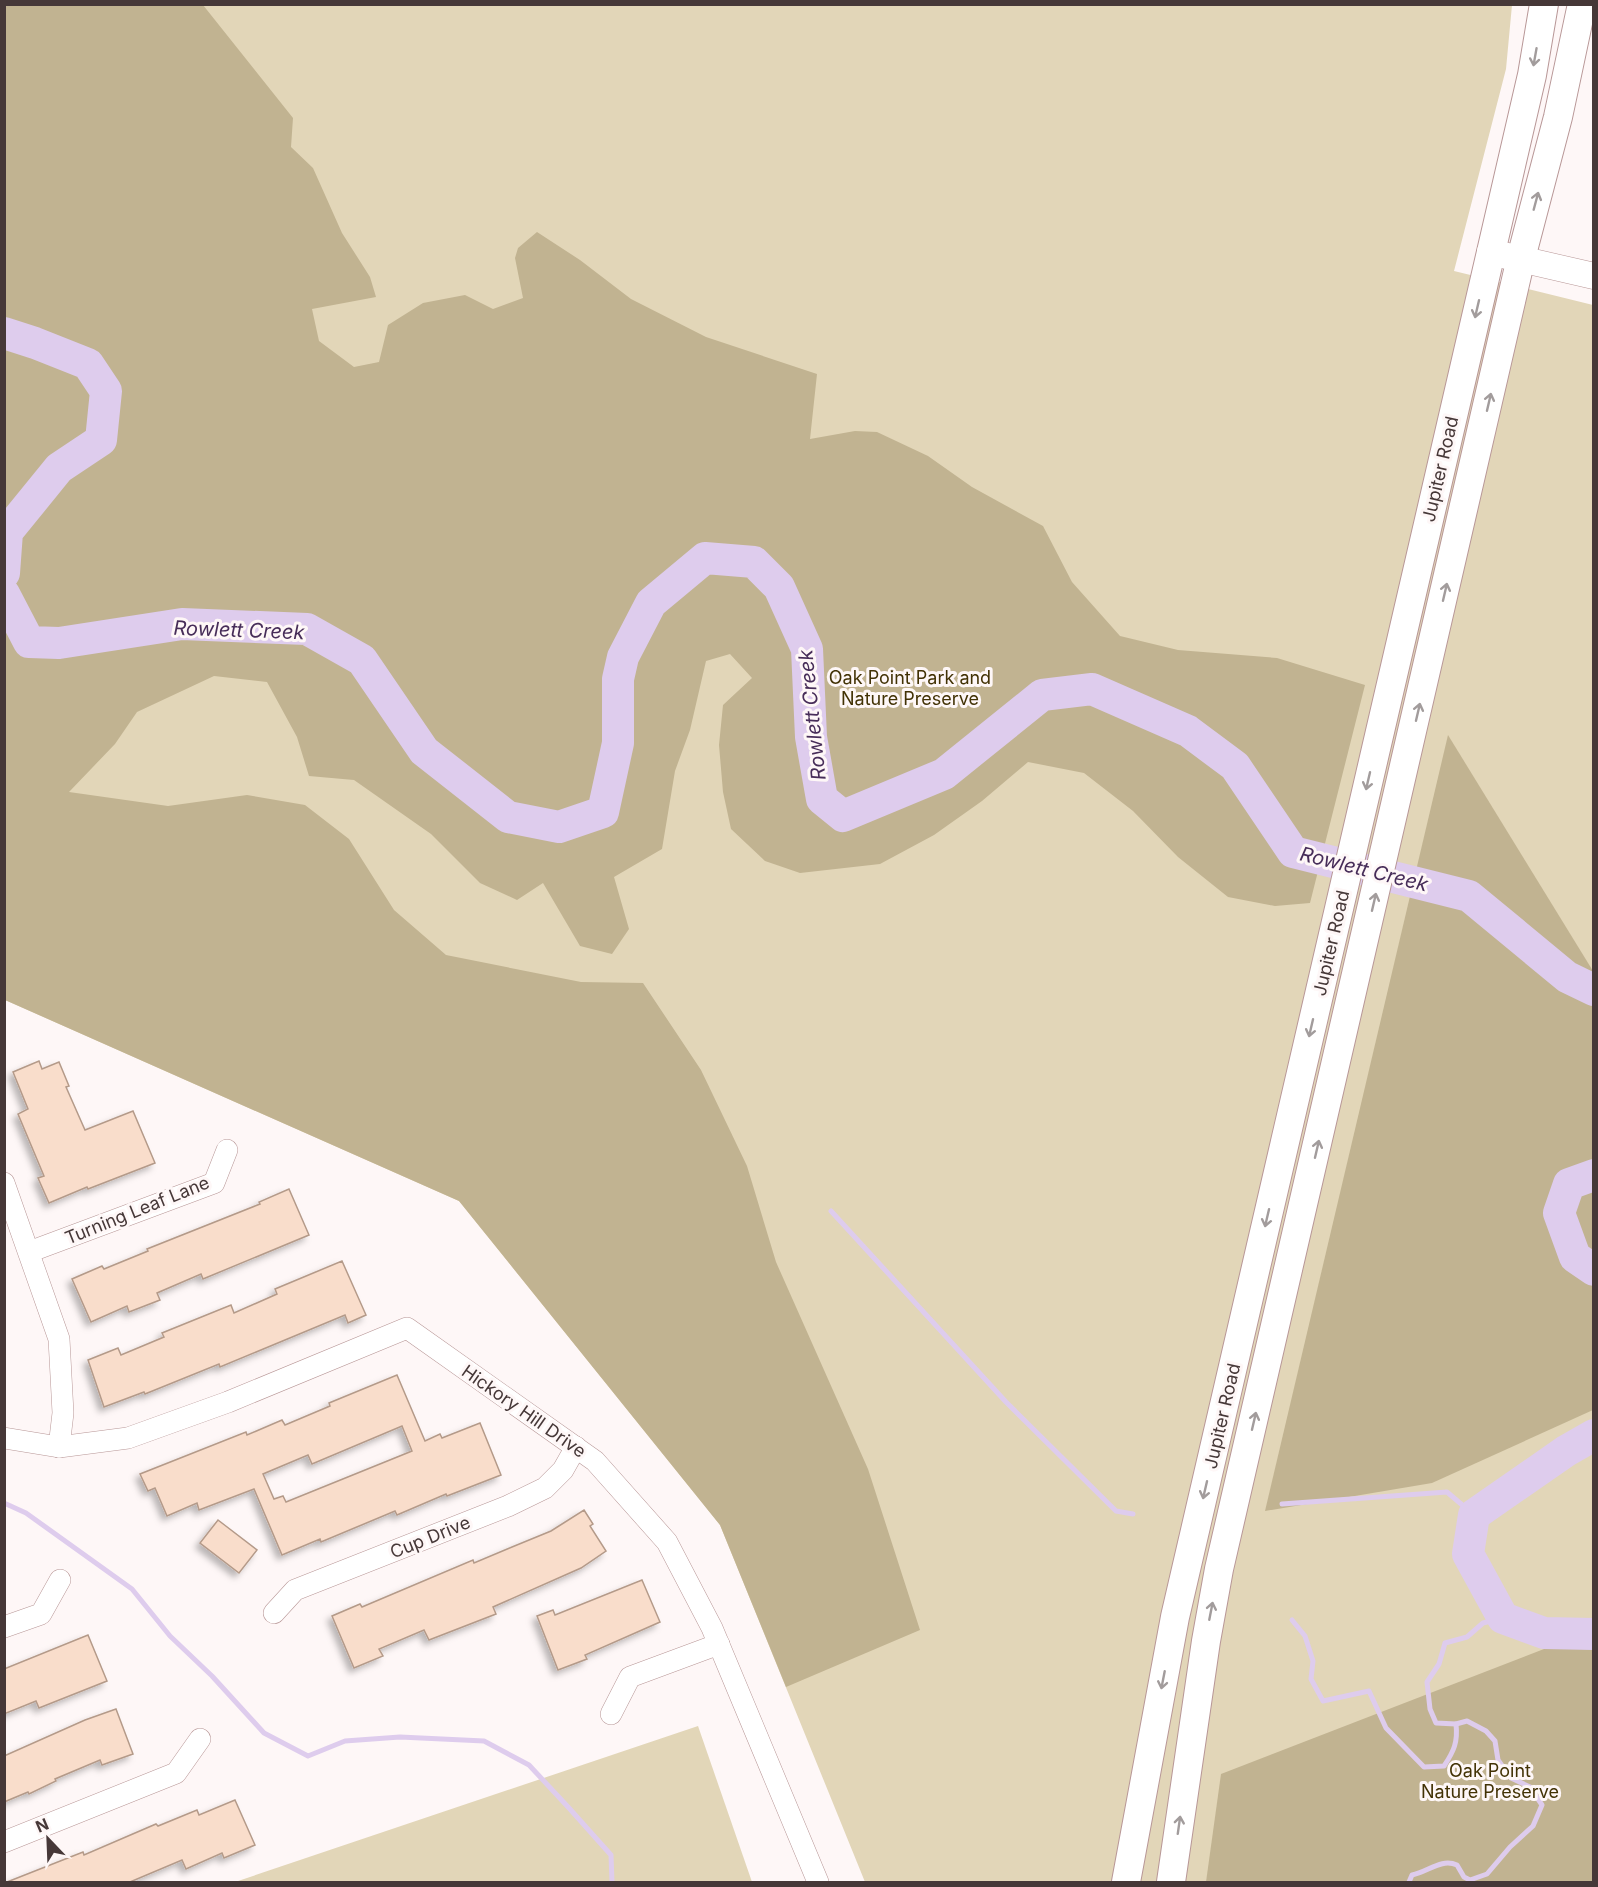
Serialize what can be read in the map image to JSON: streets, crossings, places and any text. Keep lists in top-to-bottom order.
{
  "streets": {
    "main road": ["Jupiter Road"],
    "street": ["Turning Leaf Lane", "Hickory Hill Drive", "Cup Drive"]
  },
  "crossings": [
    ["Hickory Hill Drive", "Cup Drive"]
  ],
  "water": ["Rowlett Creek"],
  "parks": ["Oak Point Park and Nature Preserve", "Oak Point Nature Preserve"],
  "north": "top left"
}
